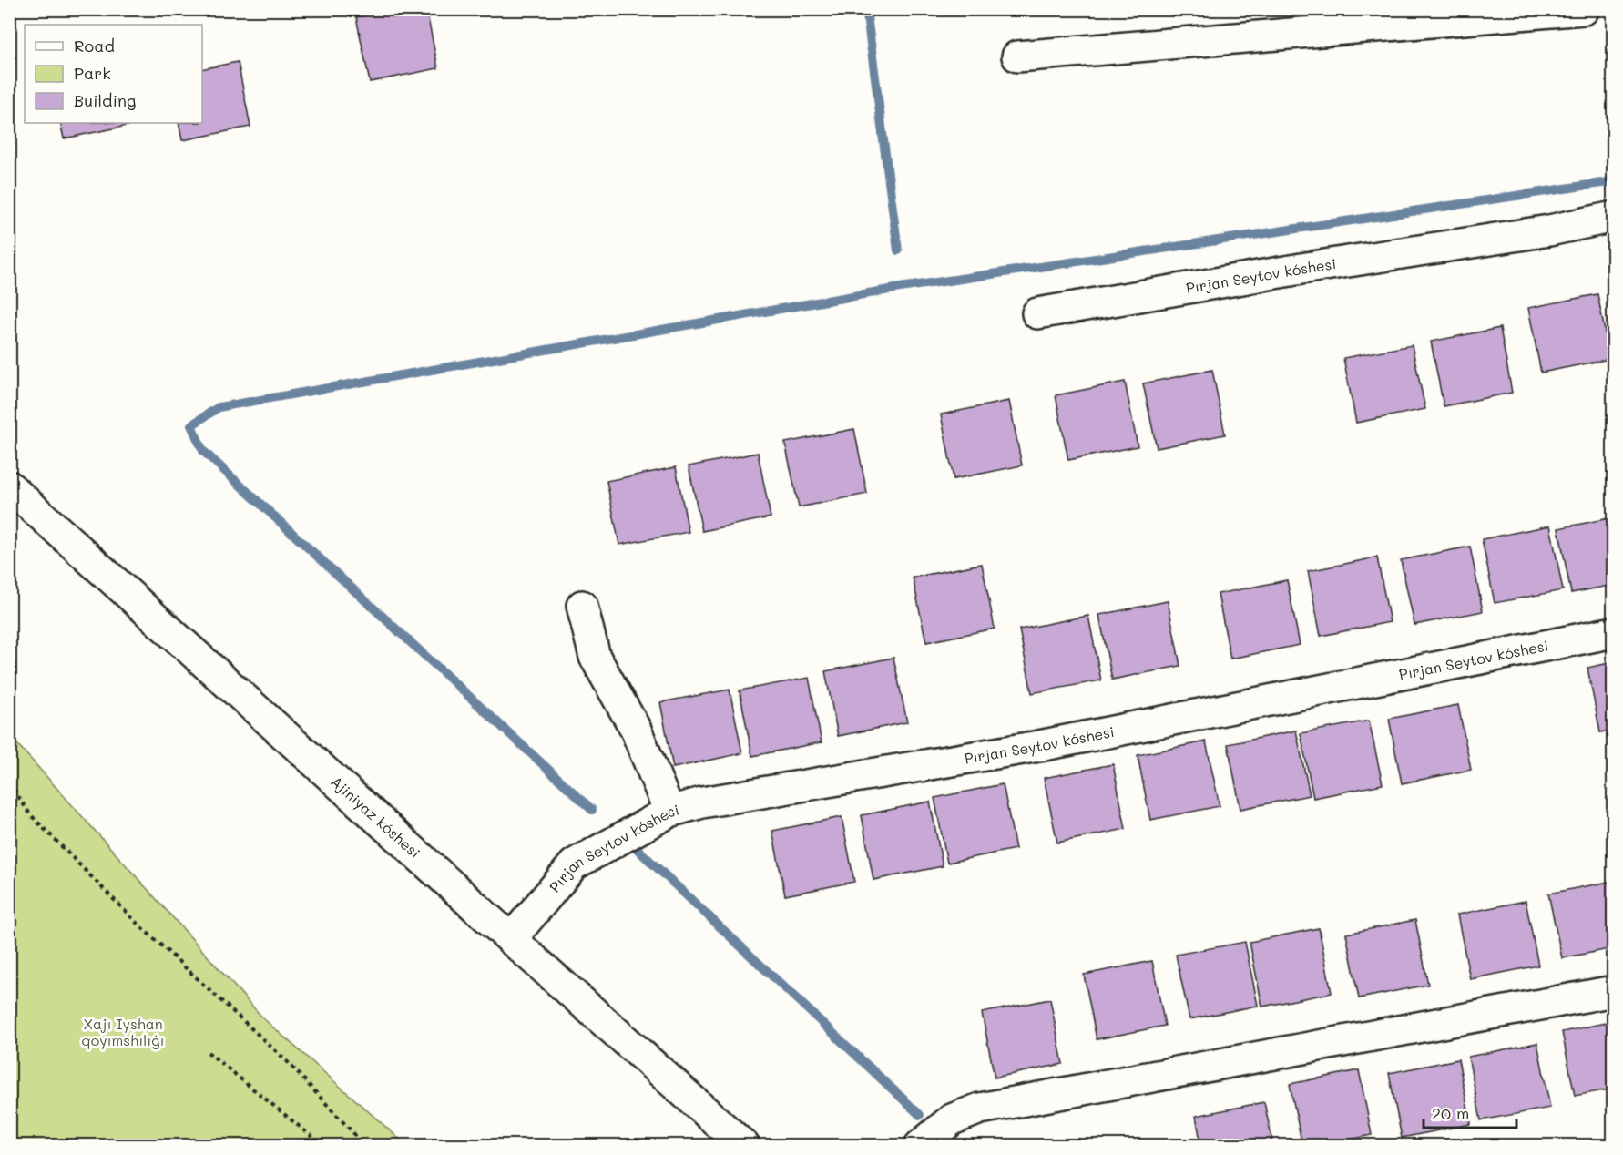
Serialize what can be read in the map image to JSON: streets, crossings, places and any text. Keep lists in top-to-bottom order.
{
  "streets": {
    "street": ["Pırjan Seytov kóshesi", "Ajiniyaz kóshesi"]
  },
  "crossings": [
    ["Pırjan Seytov kóshesi", "Ajiniyaz kóshesi"]
  ],
  "parks": ["Xajı Iyshan qoyımshılıǵı"],
  "legend": ["Road", "Park", "Building"],
  "scale_bar": "20 m"
}
